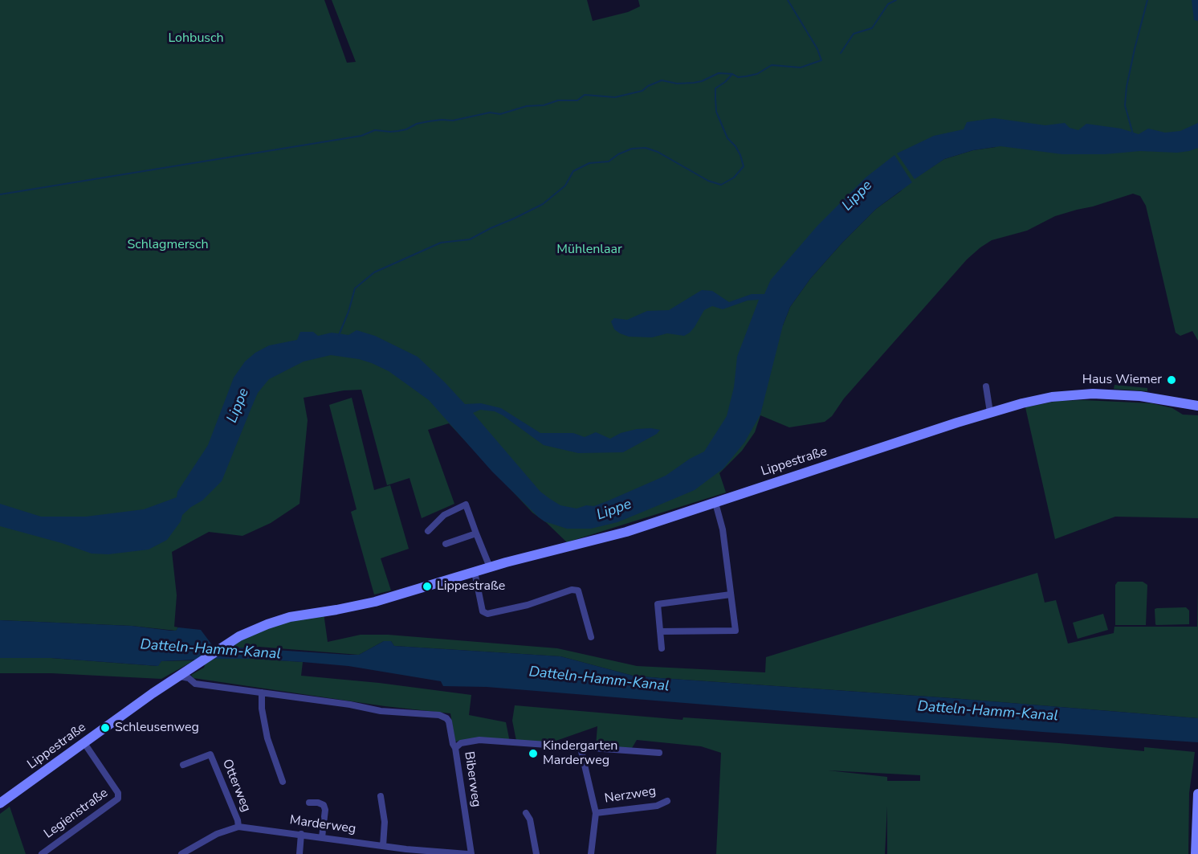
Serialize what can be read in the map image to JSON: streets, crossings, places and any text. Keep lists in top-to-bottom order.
{
  "streets": {
    "main road": ["Lippestraße"],
    "street": [
      "Biberweg",
      "Otterweg",
      "Nerzweg",
      "Legienstraße",
      "Marderweg"
    ]
  },
  "crossings": [
    ["Lippestraße", "Legienstraße"],
    ["Otterweg", "Marderweg"]
  ],
  "water": ["Lippe", "Datteln-Hamm-Kanal"],
  "parks": ["Lohbusch", "Schlagmersch", "Mühlenlaar"],
  "places": [
    "Haus Wiemer",
    "Lippestraße",
    "Schleusenweg",
    "Kindergarten Marderweg"
  ]
}
